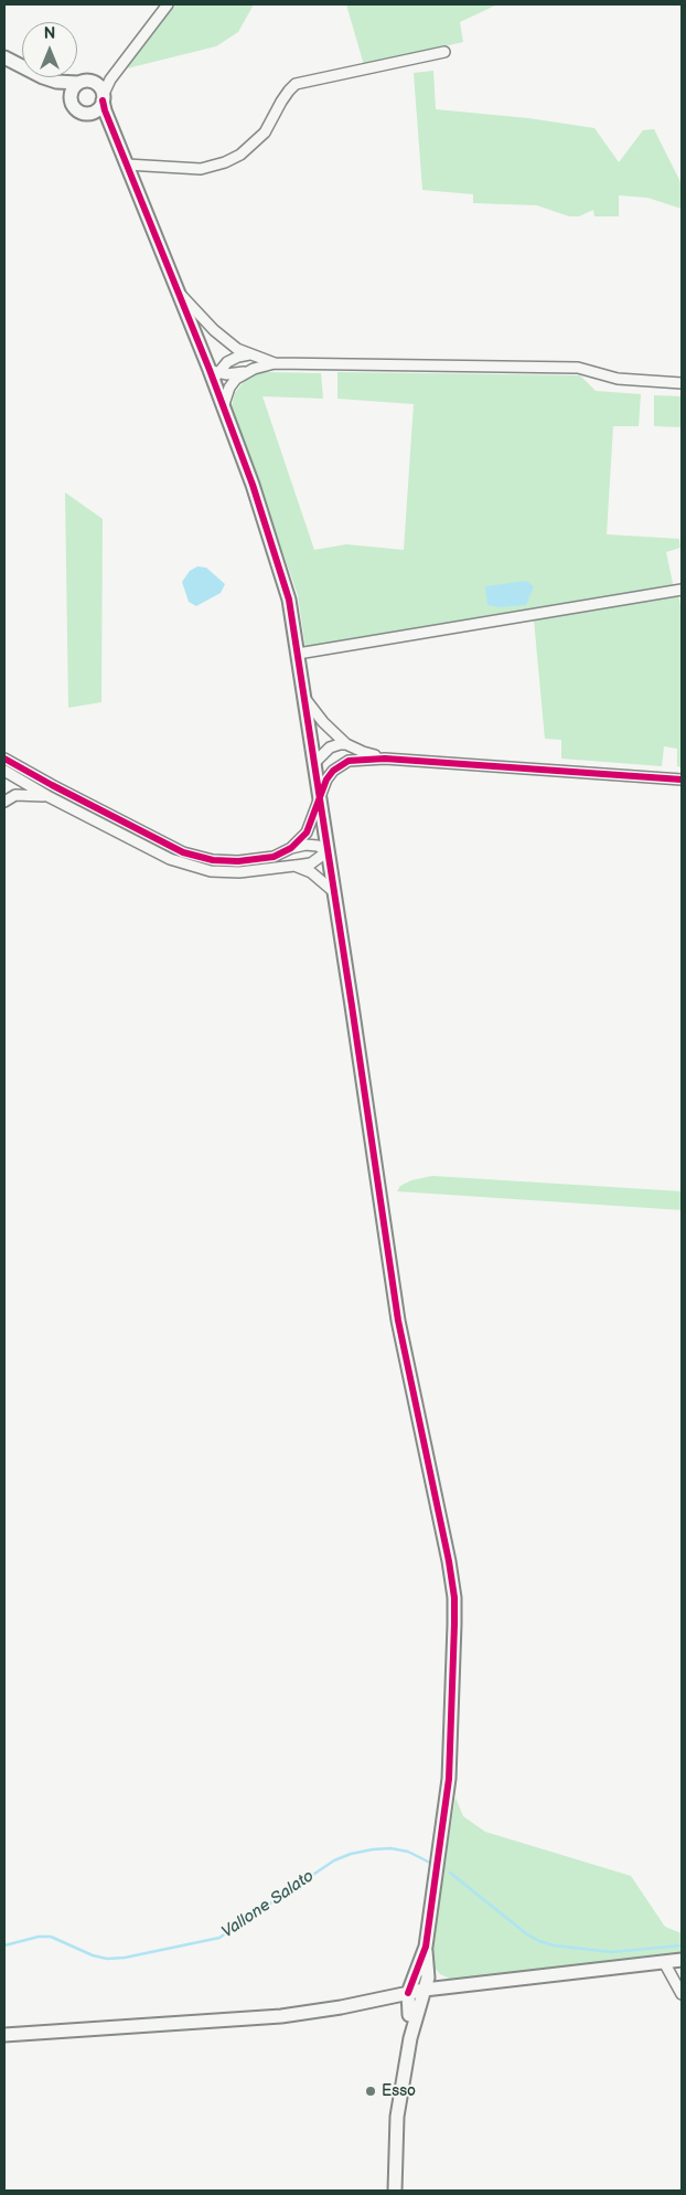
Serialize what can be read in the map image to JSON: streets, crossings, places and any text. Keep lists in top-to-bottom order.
{
  "water": ["Vallone Salato"],
  "places": ["Esso"],
  "north": "top"
}
